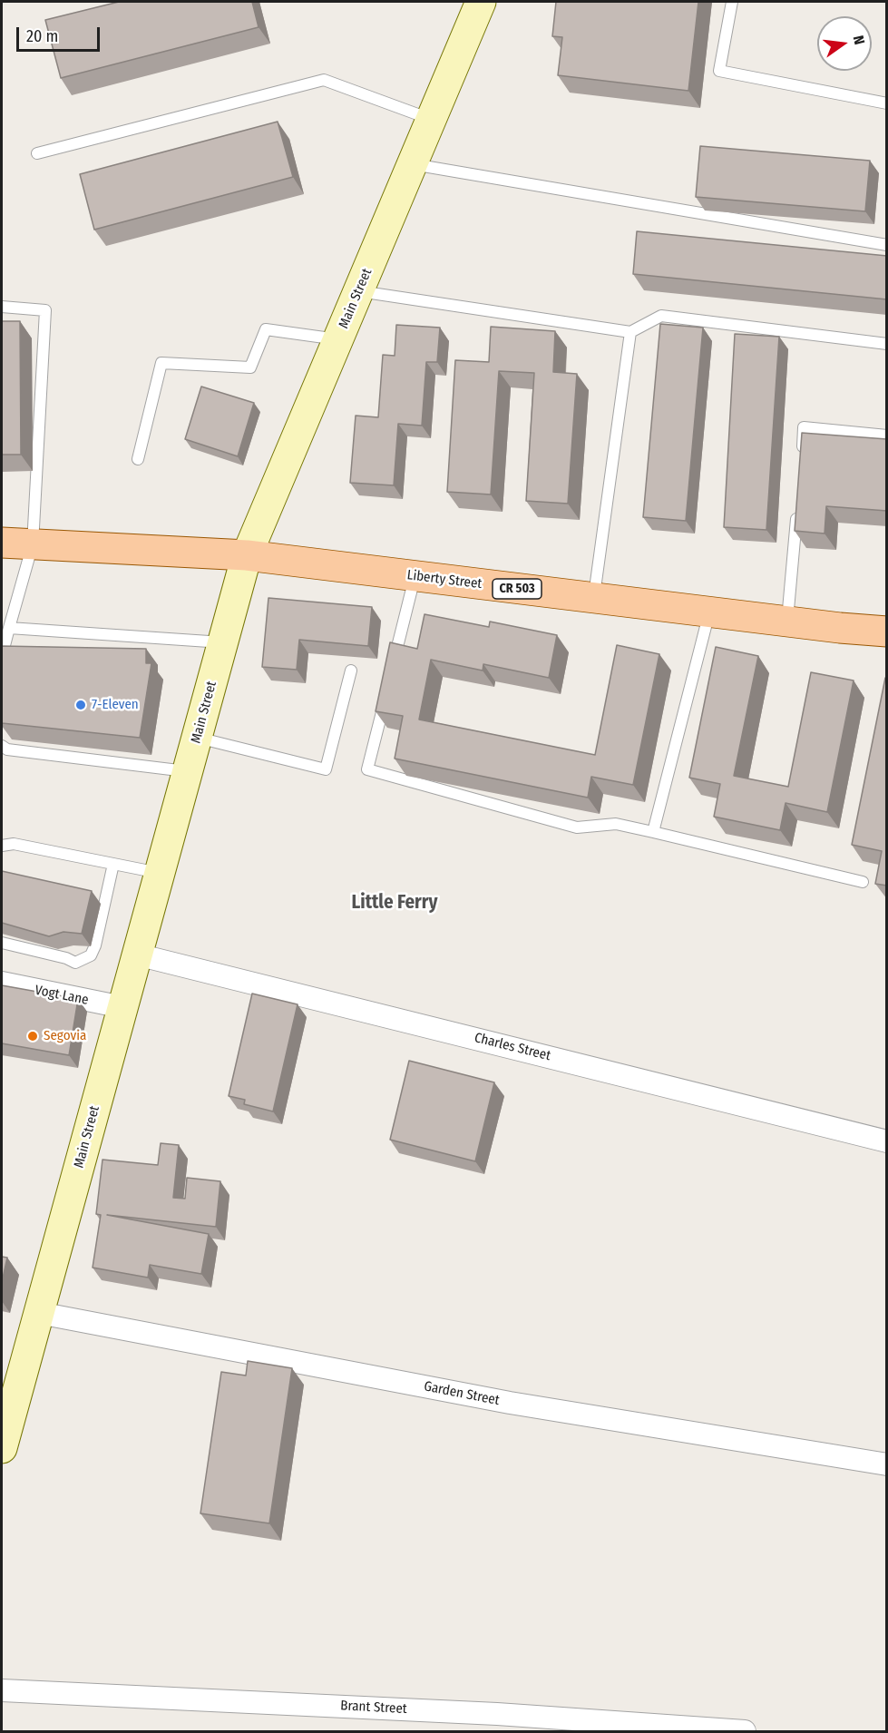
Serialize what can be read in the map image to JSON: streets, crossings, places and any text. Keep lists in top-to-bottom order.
{
  "streets": {
    "main road": ["Liberty Street", "CR 503"],
    "street": [
      "Main Street",
      "Vogt Lane",
      "Charles Street",
      "Garden Street",
      "Brant Street"
    ]
  },
  "crossings": [
    ["Main Street", "Liberty Street"],
    ["Main Street", "Vogt Lane"],
    ["Main Street", "Charles Street"],
    ["Main Street", "Garden Street"]
  ],
  "districts": ["Little Ferry"],
  "places": ["7-Eleven", "Segovia"],
  "scale_bar": "20 m",
  "north": "right"
}
